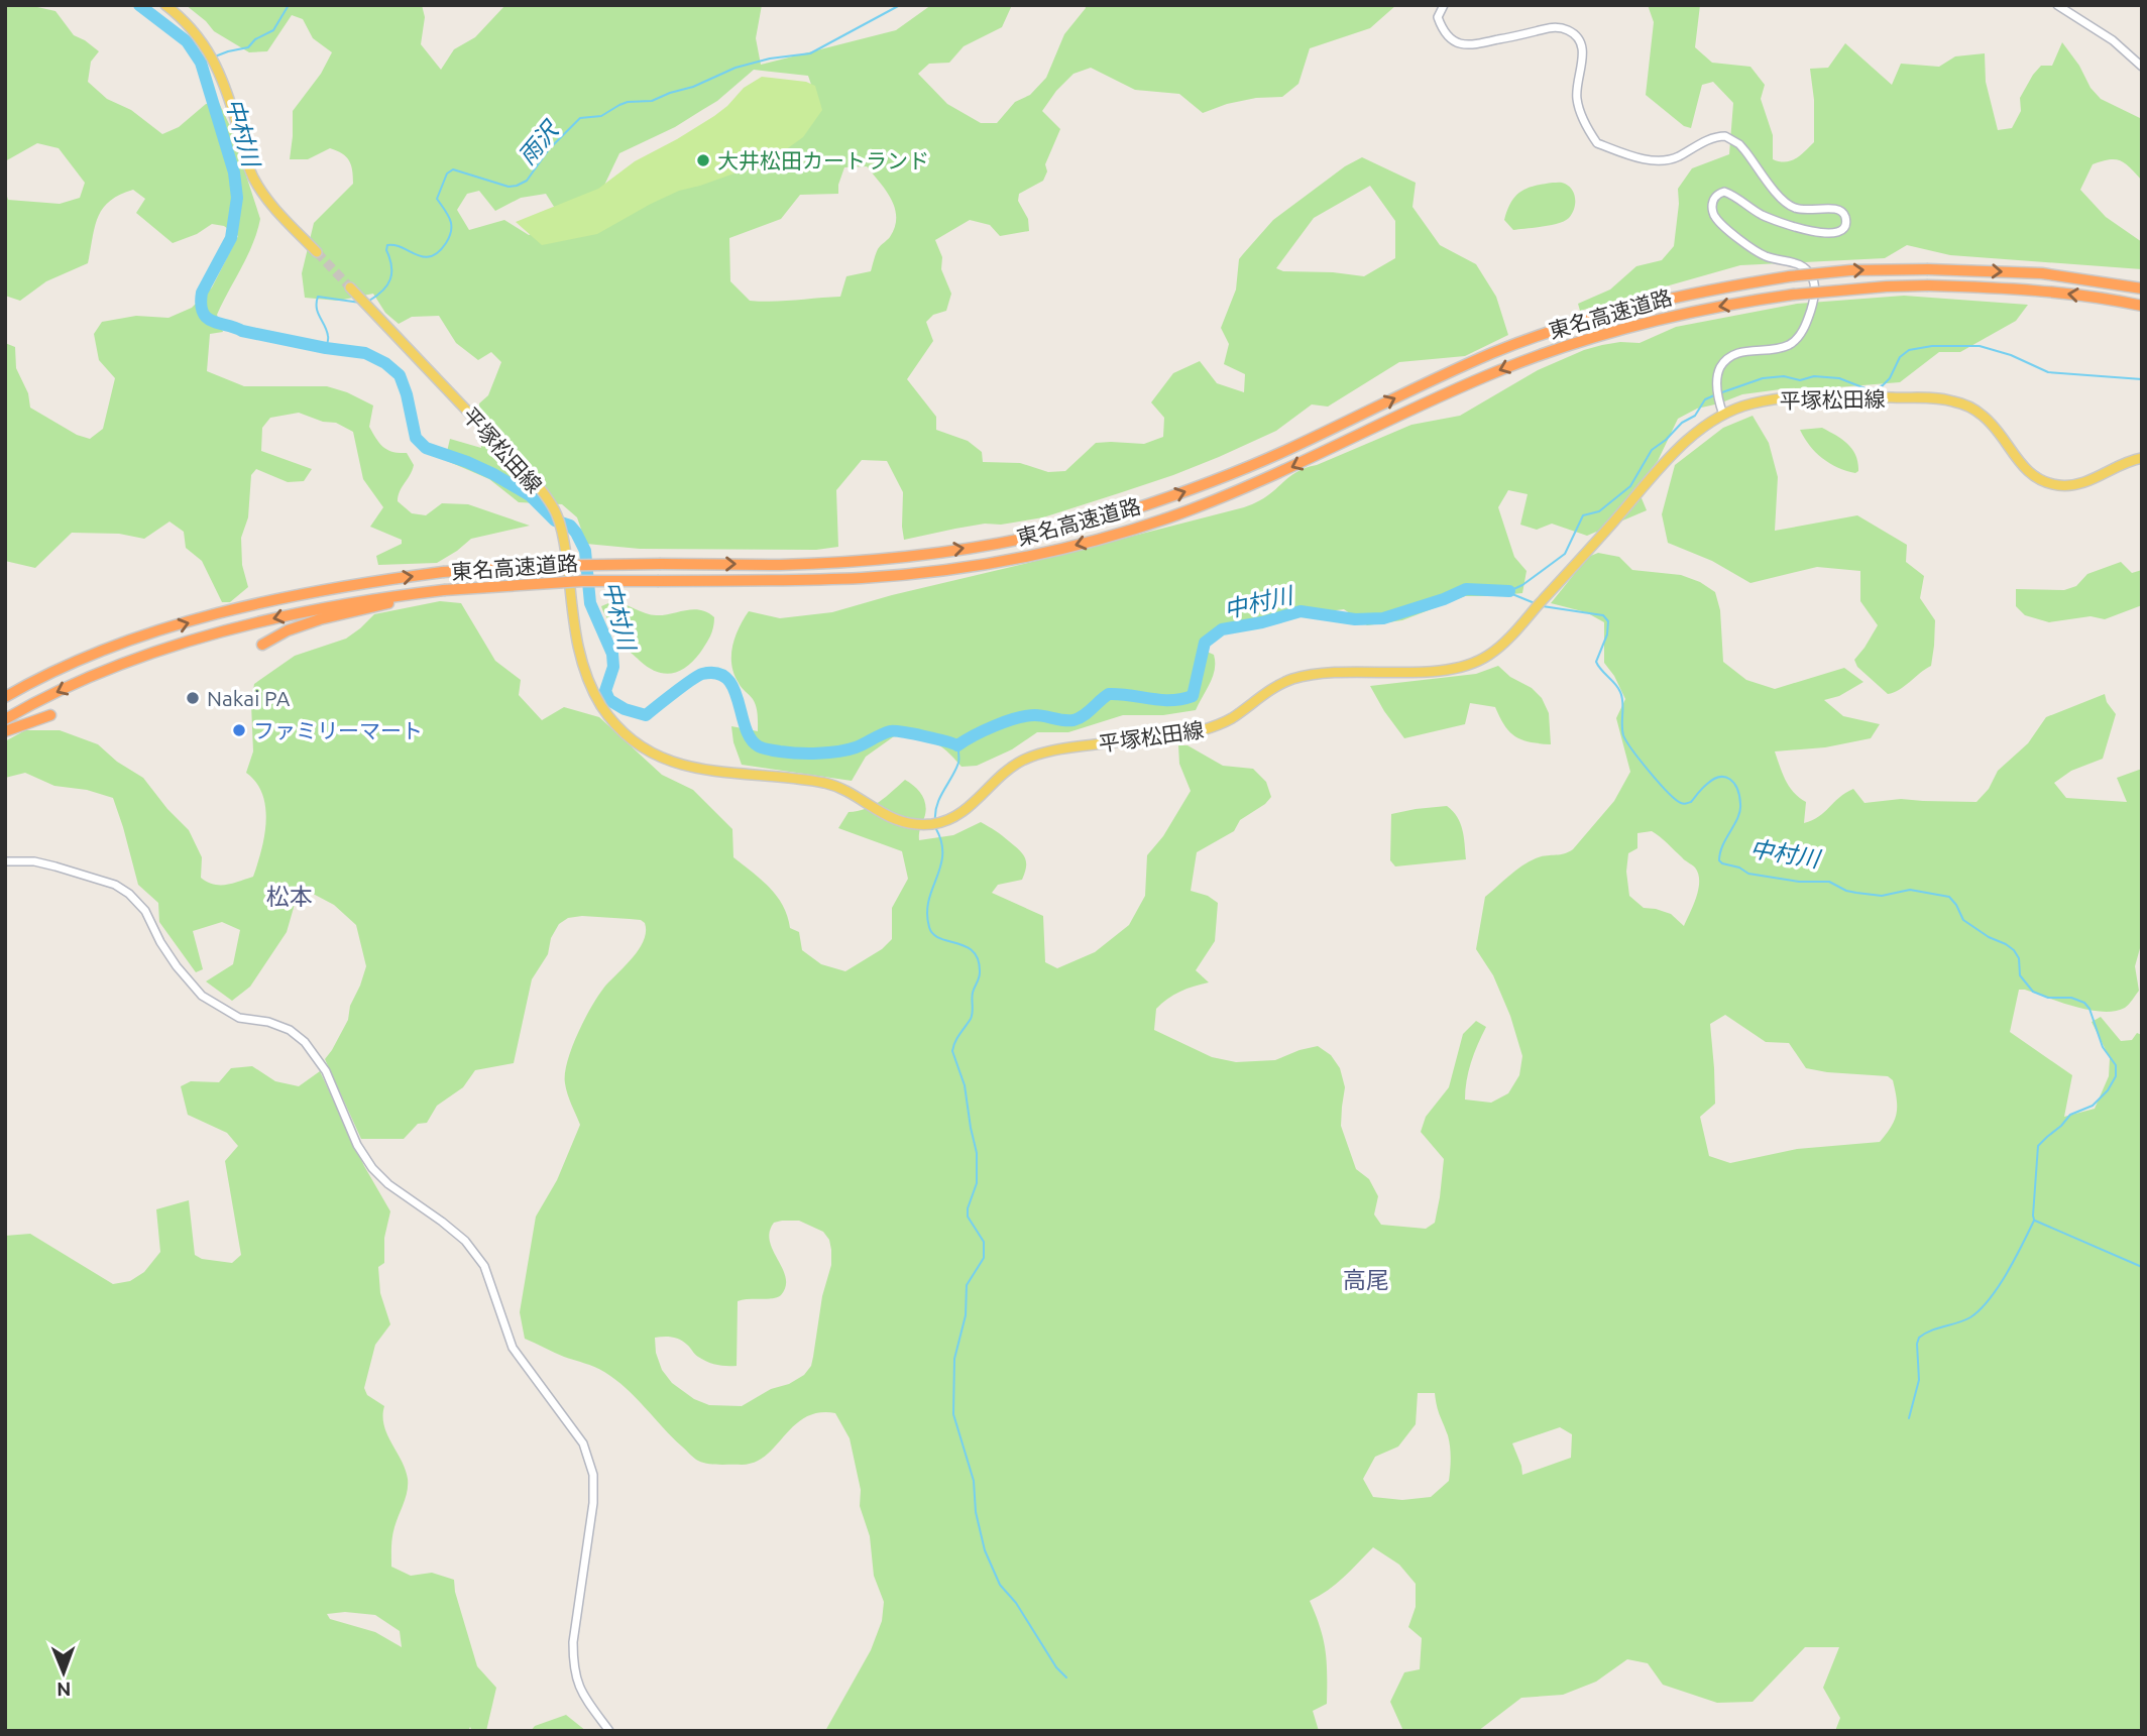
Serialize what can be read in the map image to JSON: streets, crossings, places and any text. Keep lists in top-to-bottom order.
{
  "streets": {
    "highway": ["東名高速道路"],
    "main road": ["平塚松田線"]
  },
  "districts": ["松本", "高尾"],
  "water": ["中村川", "雨沢"],
  "places": ["大井松田カートランド", "Nakai PA", "ファミリーマート"],
  "north": "bottom"
}
